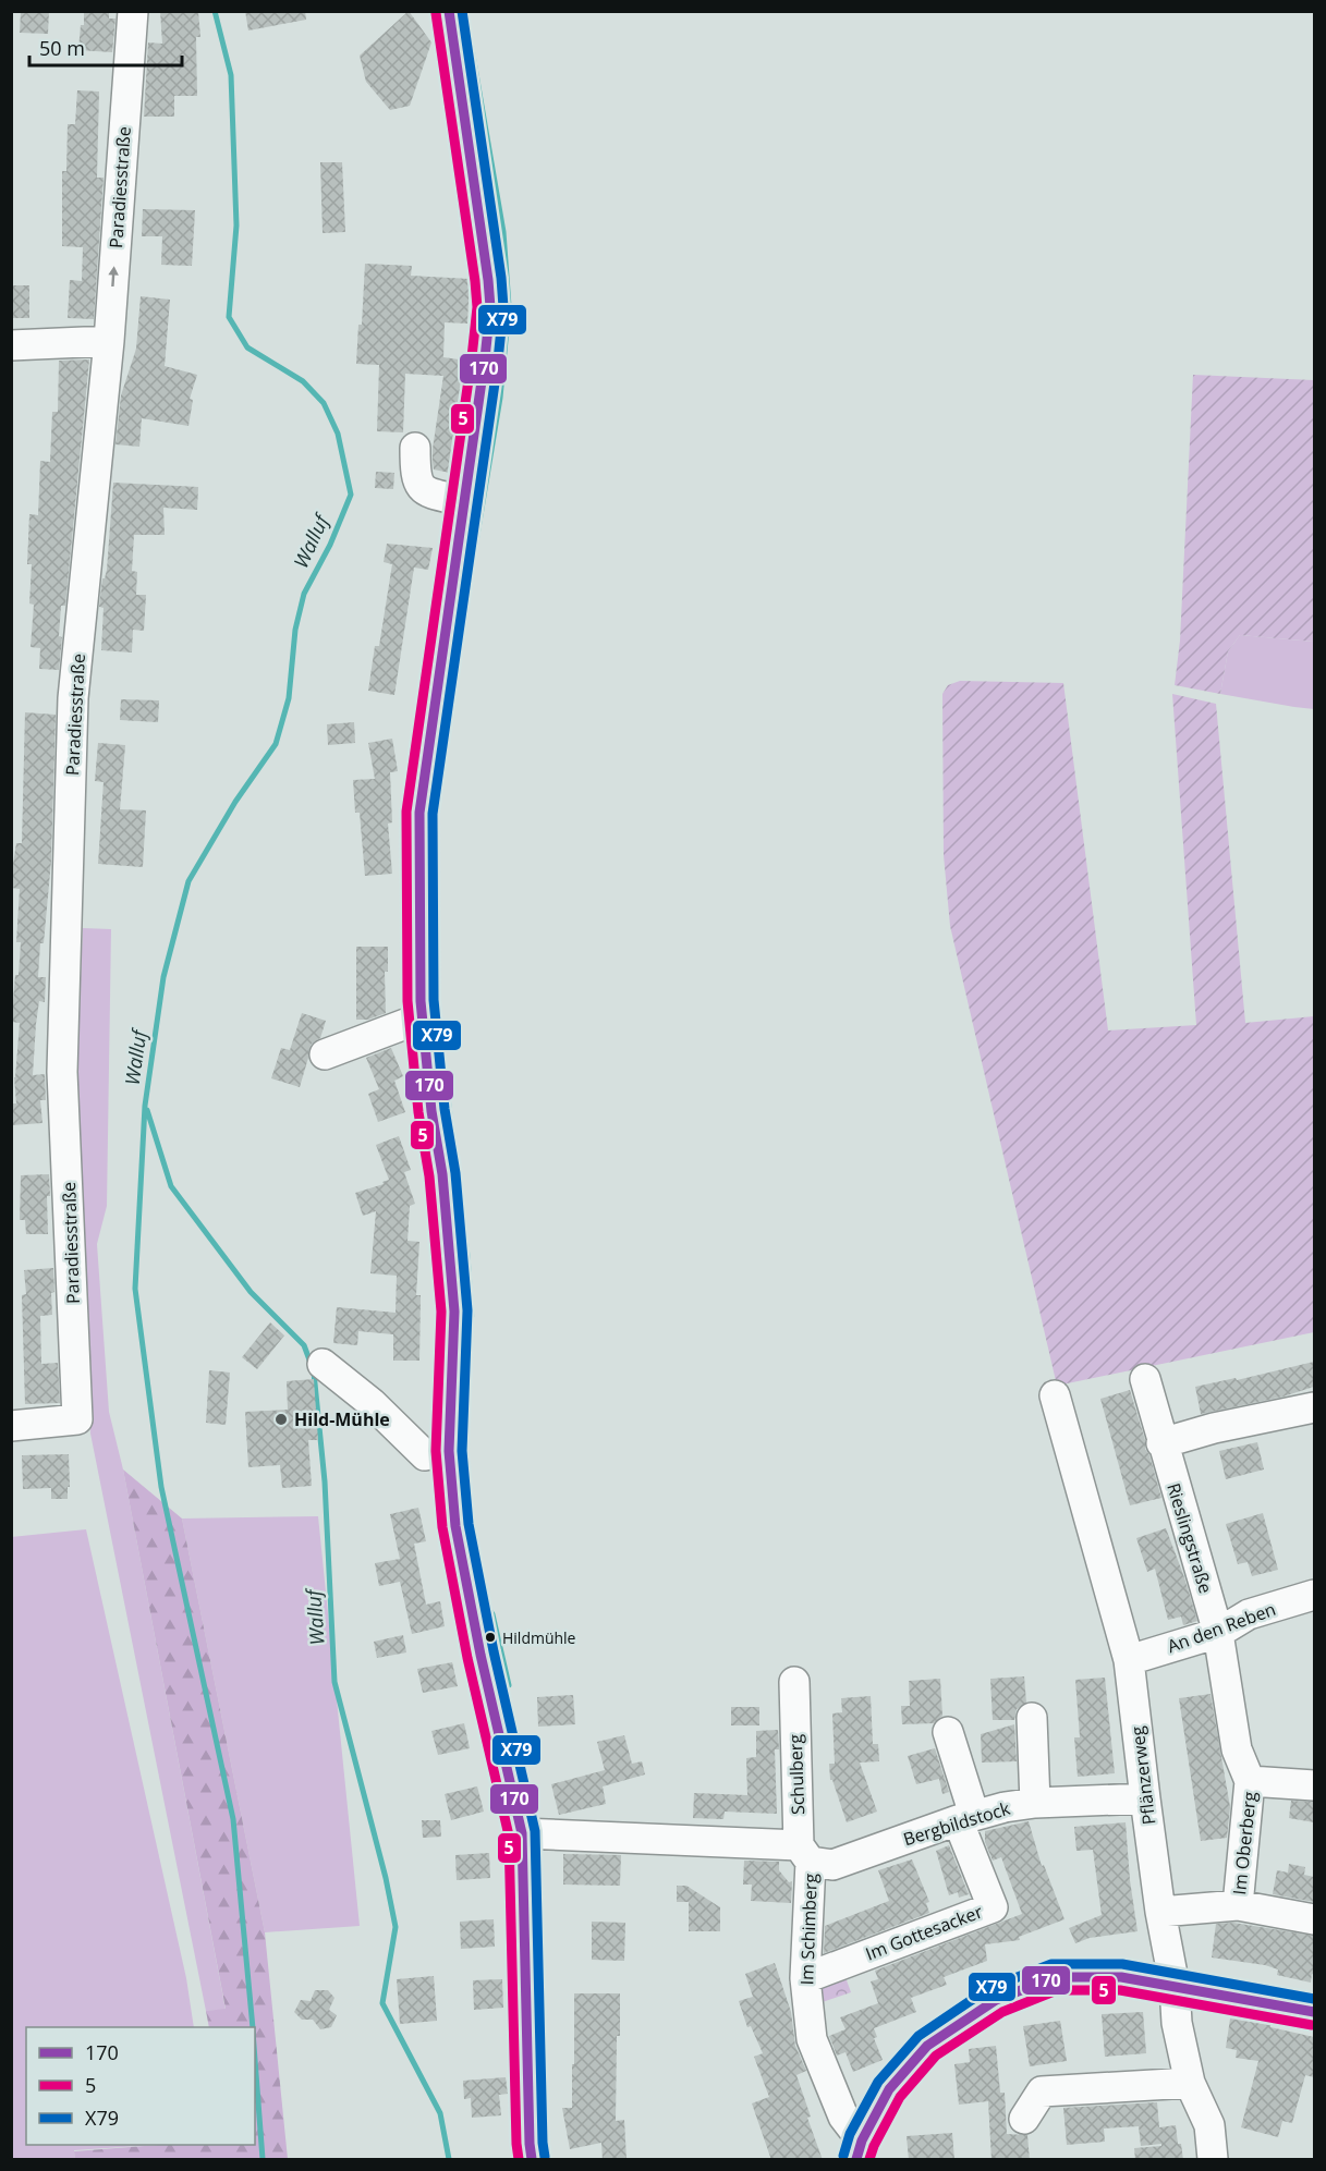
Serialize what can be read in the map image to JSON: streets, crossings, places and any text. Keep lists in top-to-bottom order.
{
  "streets": {
    "street": [
      "Paradiesstraße",
      "Rieslingstraße",
      "An den Reben",
      "Schulberg",
      "Pflänzerweg",
      "Bergbildstock",
      "Im Oberberg",
      "Im Schimberg",
      "Im Gottesacker"
    ]
  },
  "crossings": [
    ["Rieslingstraße", "An den Reben"],
    ["Rieslingstraße", "Im Oberberg"],
    ["An den Reben", "Pflänzerweg"],
    ["Schulberg", "Bergbildstock"],
    ["Schulberg", "Im Schimberg"],
    ["Pflänzerweg", "Bergbildstock"],
    ["Pflänzerweg", "Im Oberberg"],
    ["Bergbildstock", "Im Schimberg"],
    ["Bergbildstock", "Im Gottesacker"],
    ["Im Schimberg", "Im Gottesacker"]
  ],
  "water": ["Walluf"],
  "places": ["Hild-Mühle", "Hildmühle"],
  "lines": ["transit line 170", "transit line X79", "transit line 5"],
  "legend": ["170", "5", "X79"],
  "scale_bar": "50 m"
}
